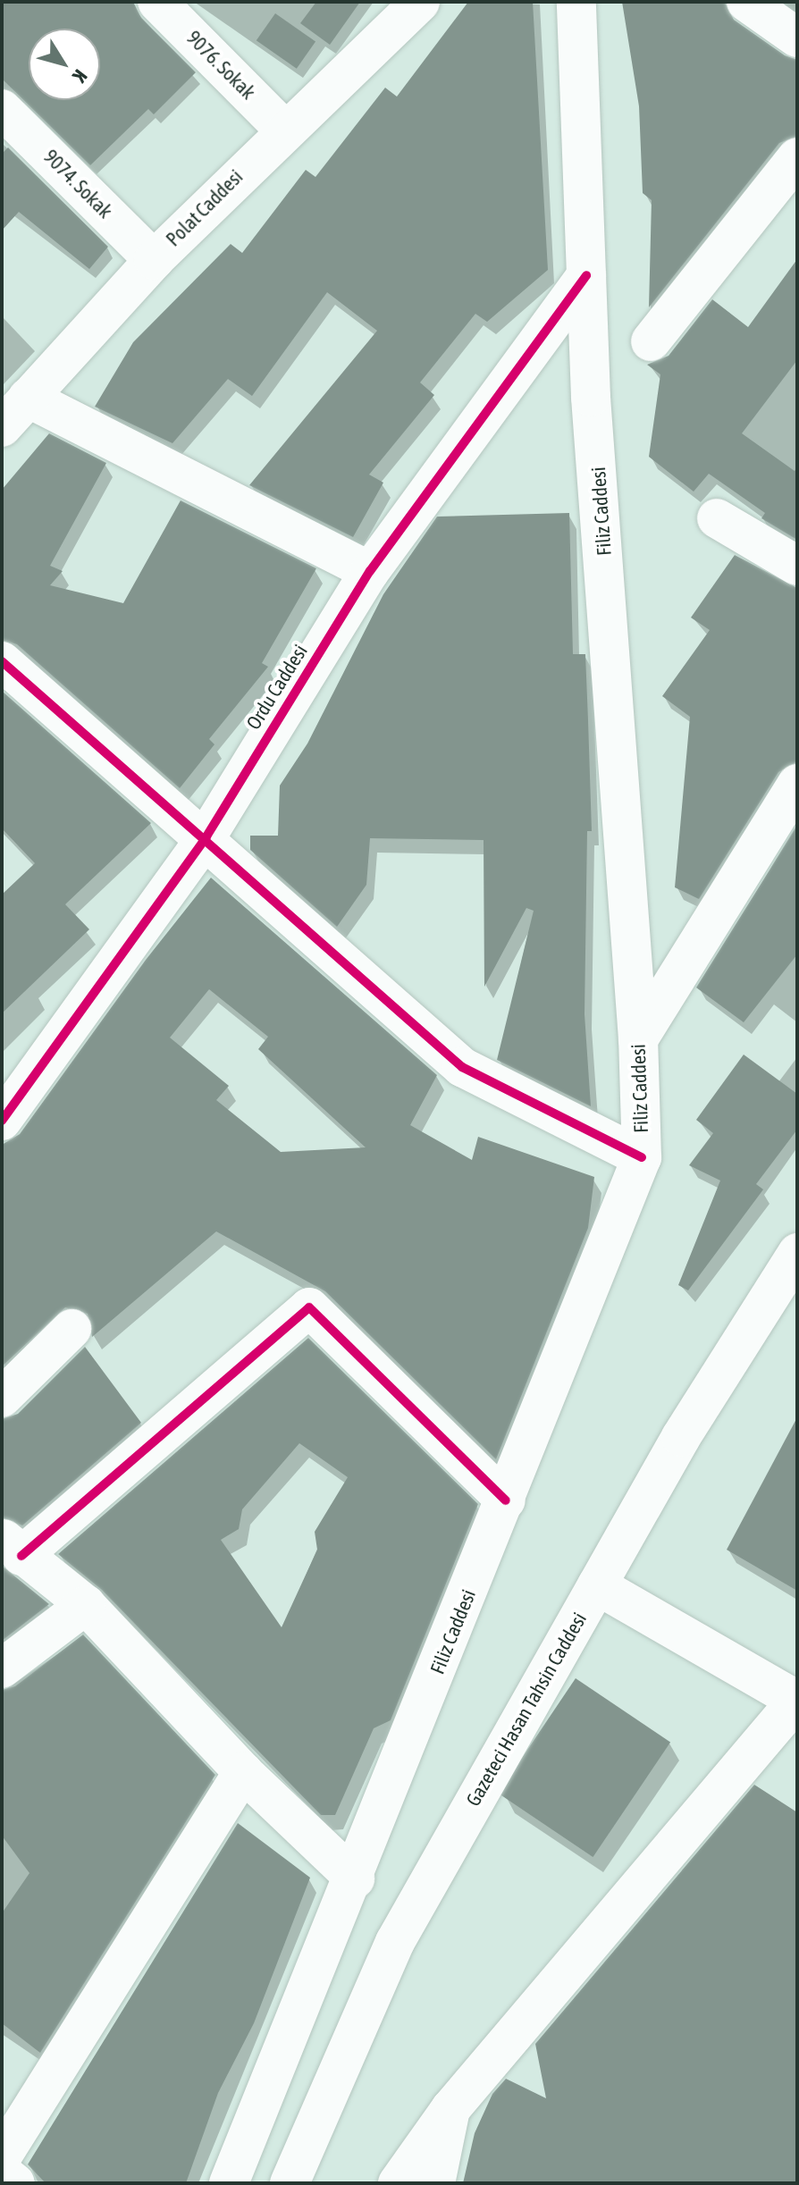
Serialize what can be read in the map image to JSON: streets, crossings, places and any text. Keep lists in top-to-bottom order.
{
  "streets": {
    "street": [
      "9076. Sokak",
      "9074. Sokak",
      "Polat Caddesi",
      "Filiz Caddesi",
      "Ordu Caddesi",
      "Gazeteci Hasan Tahsin Caddesi"
    ]
  },
  "crossings": [
    ["9076. Sokak", "Polat Caddesi"],
    ["9074. Sokak", "Polat Caddesi"],
    ["Filiz Caddesi", "Ordu Caddesi"]
  ],
  "north": "bottom right"
}
